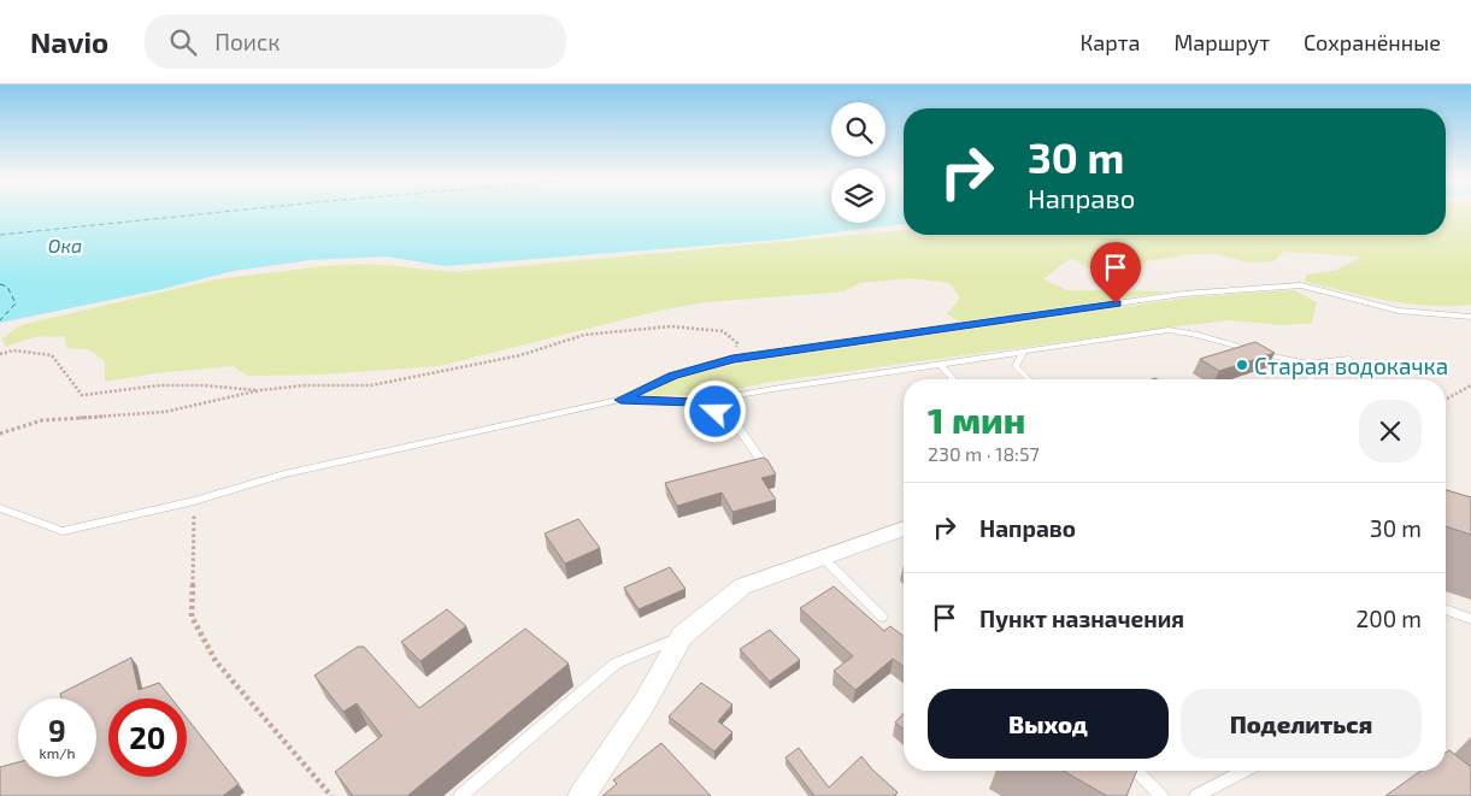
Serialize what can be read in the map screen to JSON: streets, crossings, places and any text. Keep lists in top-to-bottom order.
{
  "water": ["Ока"],
  "places": ["Старая водокачка"],
  "page": {
    "header": "Navio",
    "search": "Поиск",
    "nav": ["Карта", "Маршрут", "Сохранённые"],
    "turn": ["30 m", "Направо"],
    "heading": ["1 мин", "230 m · 18:57"],
    "list": [
      {
        "name": "Направо",
        "value": "30 m"
      },
      {
        "name": "Пункт назначения",
        "value": "200 m"
      }
    ],
    "buttons": ["Выход", "Поделиться"],
    "speed": "9 km/h",
    "limit": "20"
  }
}
